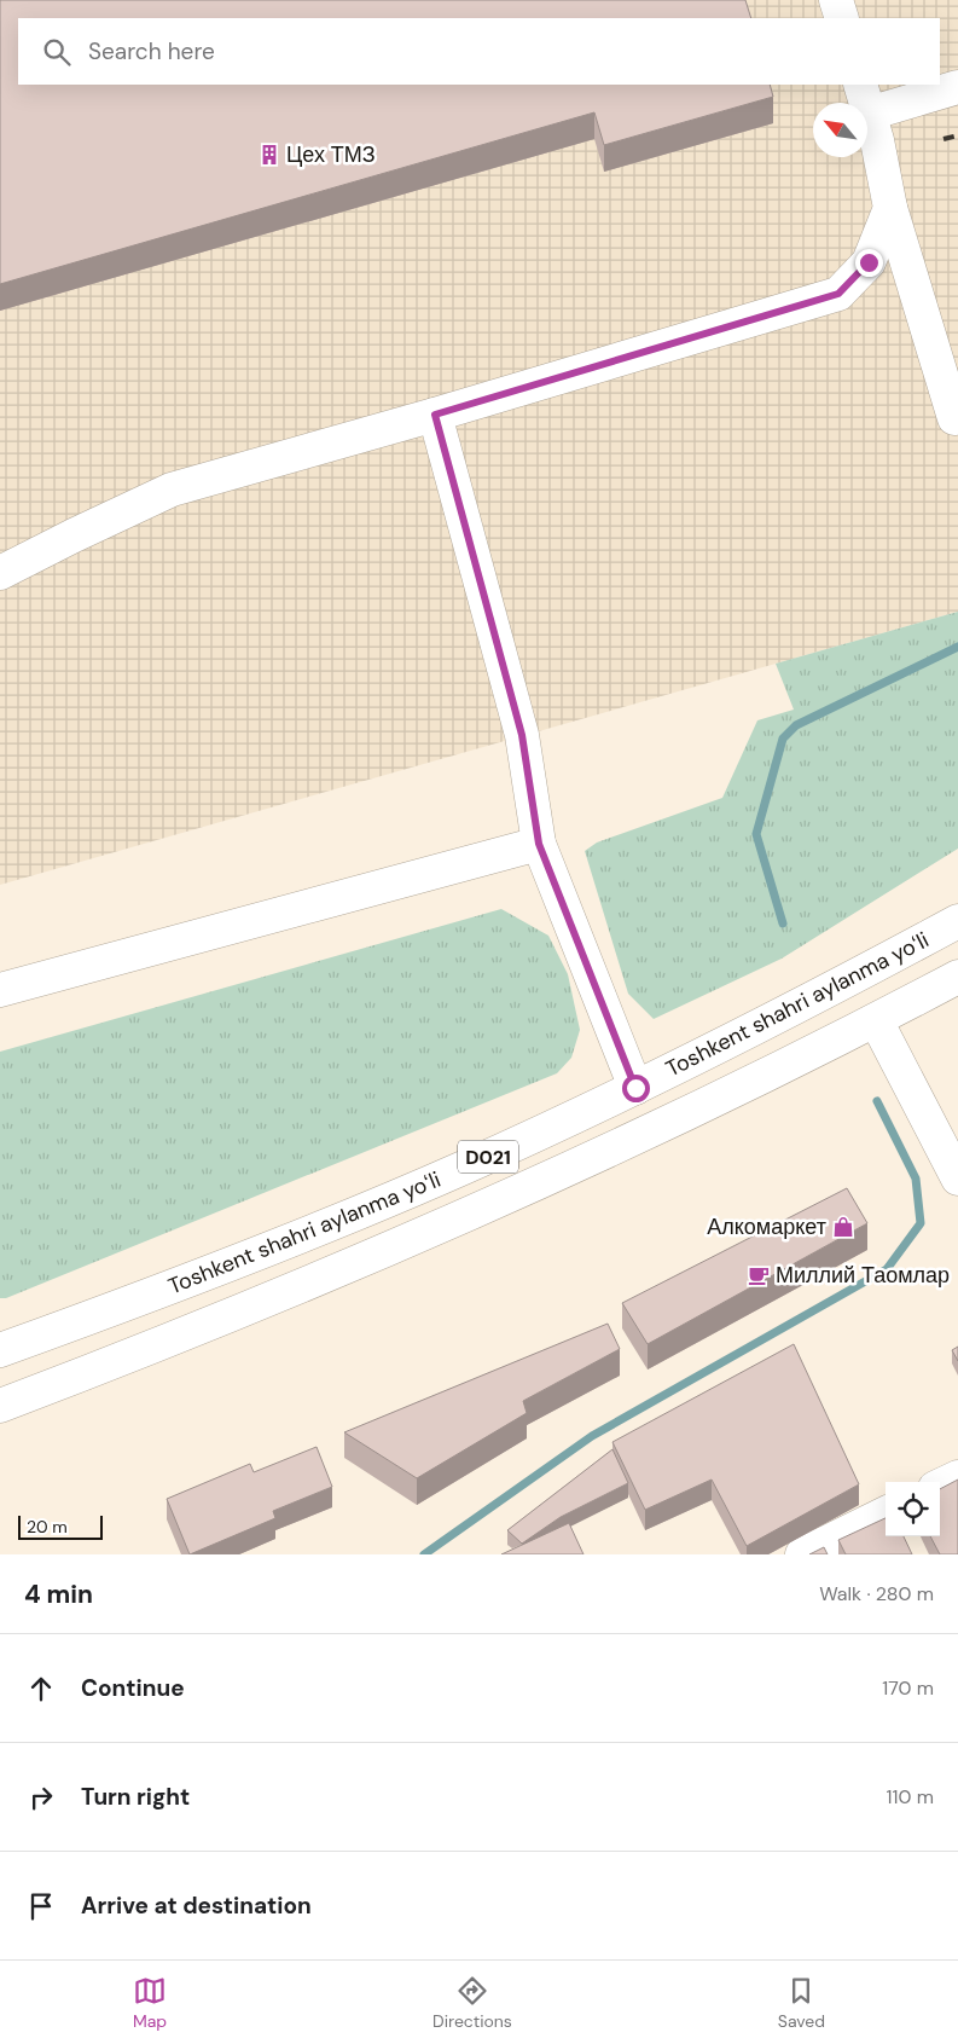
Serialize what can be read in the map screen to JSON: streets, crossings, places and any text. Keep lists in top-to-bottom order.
{
  "streets": {
    "main road": ["Toshkent shahri aylanma yoʻli", "D021"]
  },
  "places": {
    "building": ["Цех ТМЗ"],
    "shop": ["Алкомаркет"],
    "cafe": ["Миллий Таомлар"]
  },
  "scale_bar": "20 m",
  "north": "top left",
  "page": {
    "search": "Search here",
    "scale": "20 m",
    "heading": ["4 min", "Walk · 280 m"],
    "list": [
      ["Continue", "170 m"],
      ["Turn right", "110 m"],
      "Arrive at destination"
    ],
    "nav": ["Map", "Directions", "Saved"]
  }
}
